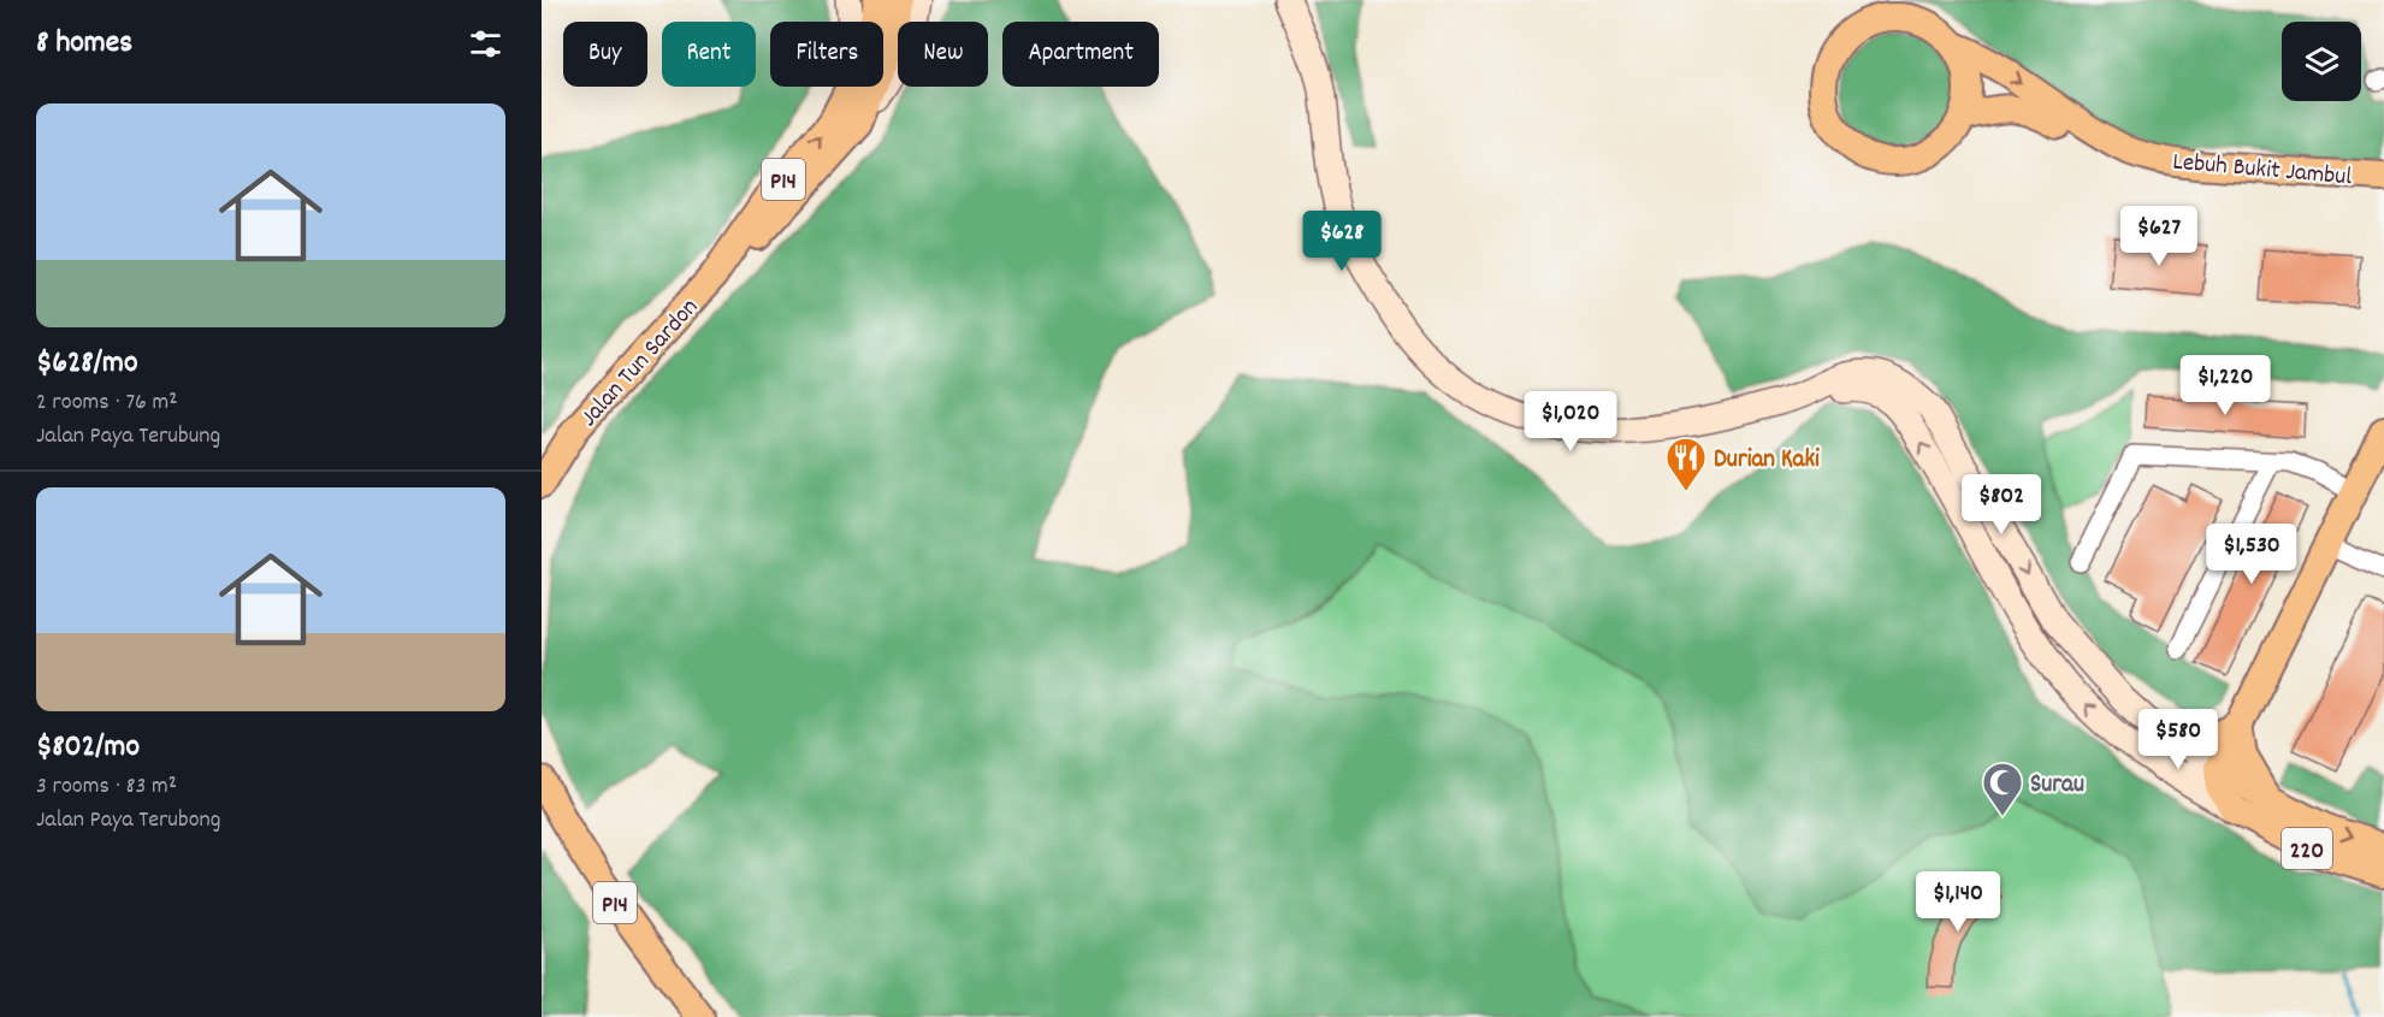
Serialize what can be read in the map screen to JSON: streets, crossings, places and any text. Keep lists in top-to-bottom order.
{
  "streets": {
    "main road": [
      "Lebuh Bukit Jambul",
      "P14",
      "Jalan Tun Sardon",
      "220"
    ]
  },
  "places": {
    "restaurant": ["Durian Kaki"],
    "mosque": ["Surau"]
  },
  "page": {
    "heading": "8 homes",
    "chip": [
      "Buy",
      "Rent",
      "Filters",
      "New",
      "Apartment"
    ],
    "list": [
      {
        "name": "$628/mo",
        "note": "2 rooms · 76 m² · Jalan Paya Terubung"
      },
      {
        "name": "$802/mo",
        "note": "3 rooms · 83 m² · Jalan Paya Terubong"
      }
    ],
    "price": [
      "$627",
      "$628",
      "$1,220",
      "$1,020",
      "$802",
      "$1,530",
      "$580",
      "$1,140"
    ]
  }
}
